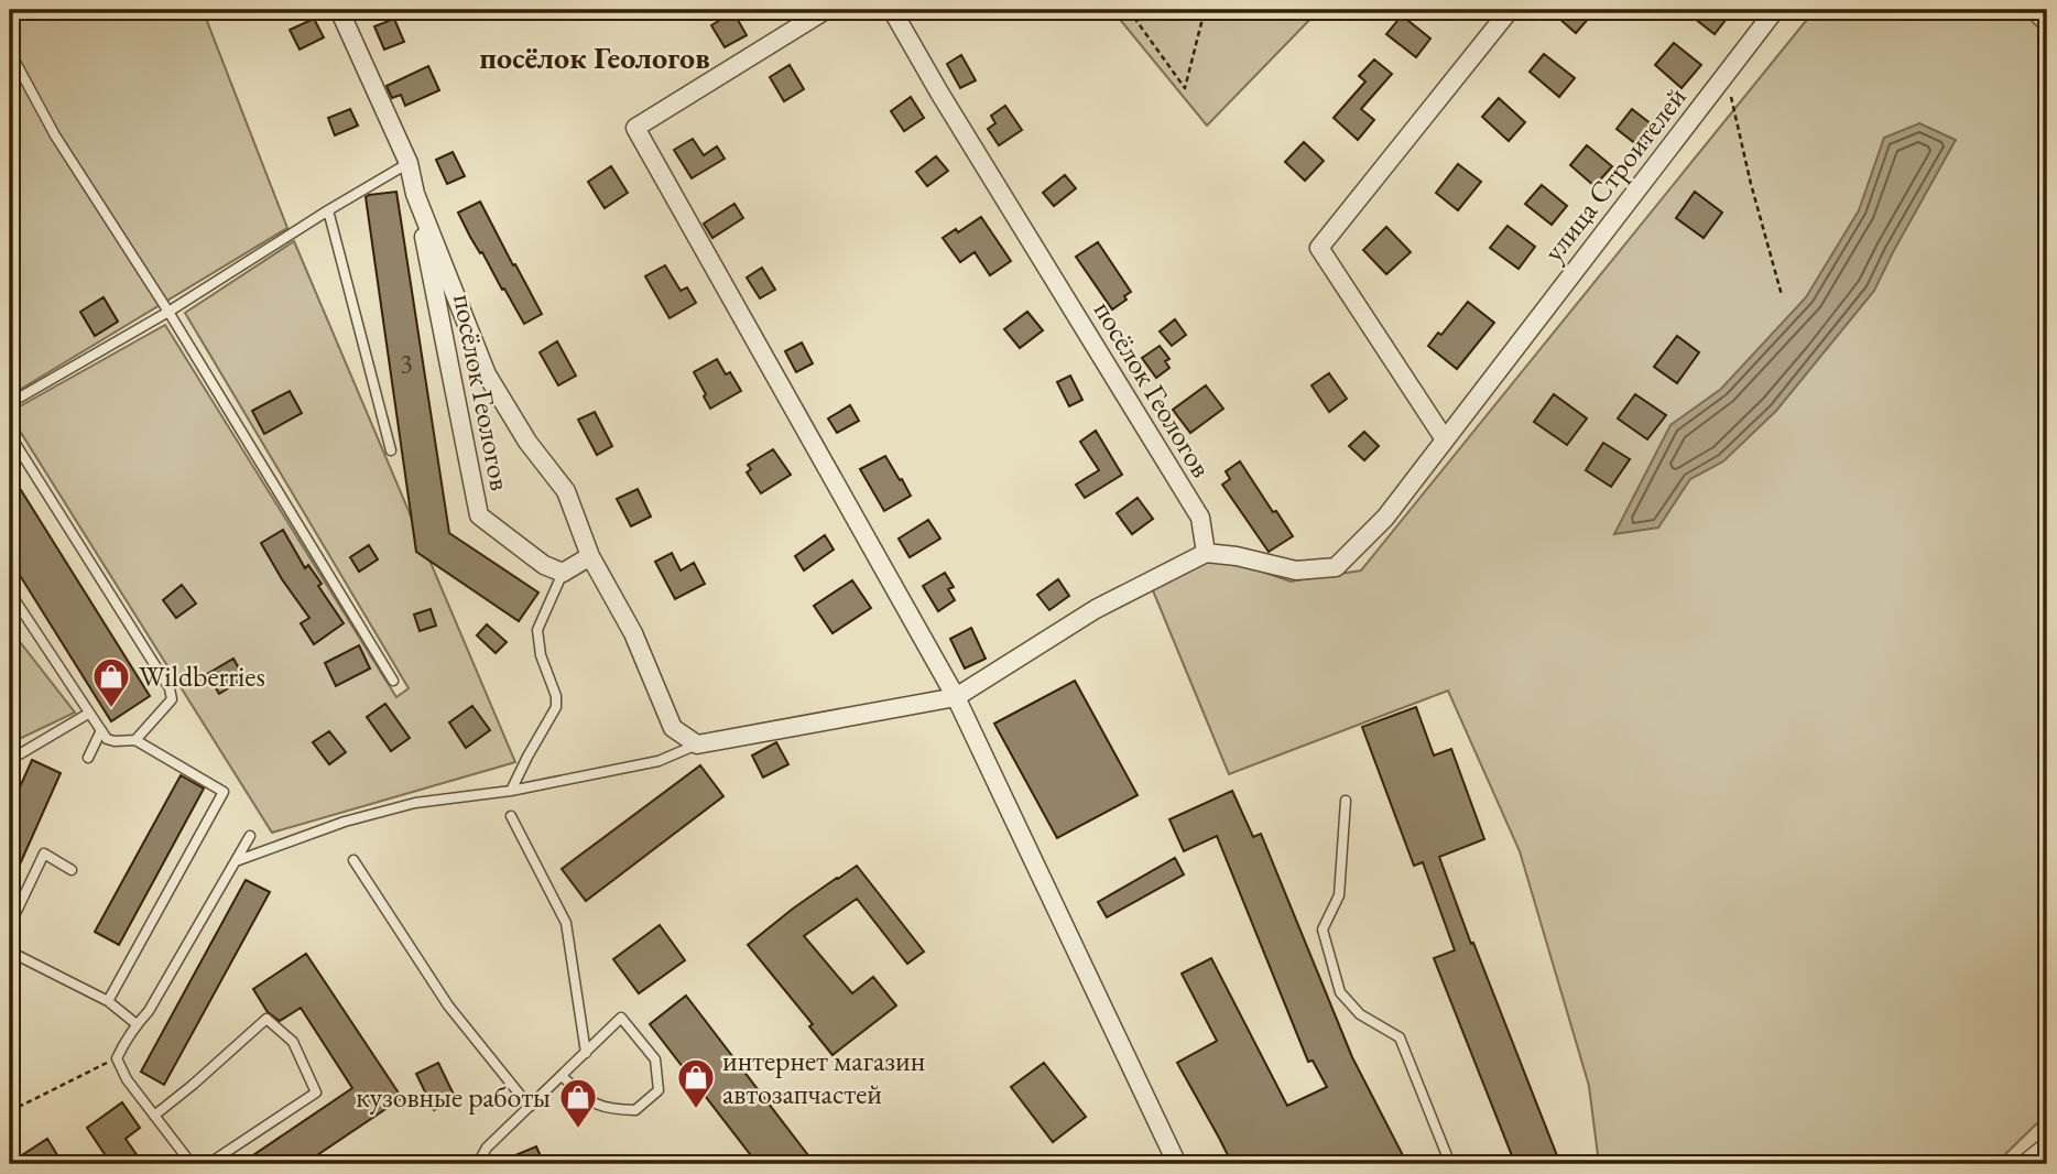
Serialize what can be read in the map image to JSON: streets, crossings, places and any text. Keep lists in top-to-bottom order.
{
  "streets": {
    "street": ["улица Строителей", "посёлок Геологов"]
  },
  "crossings": [
    ["улица Строителей", "посёлок Геологов"]
  ],
  "districts": ["посёлок Геологов"],
  "places": {
    "shop": ["Wildberries", "интернет магазин автозапчастей", "кузовные работы"]
  },
  "house_numbers": ["3"]
}
